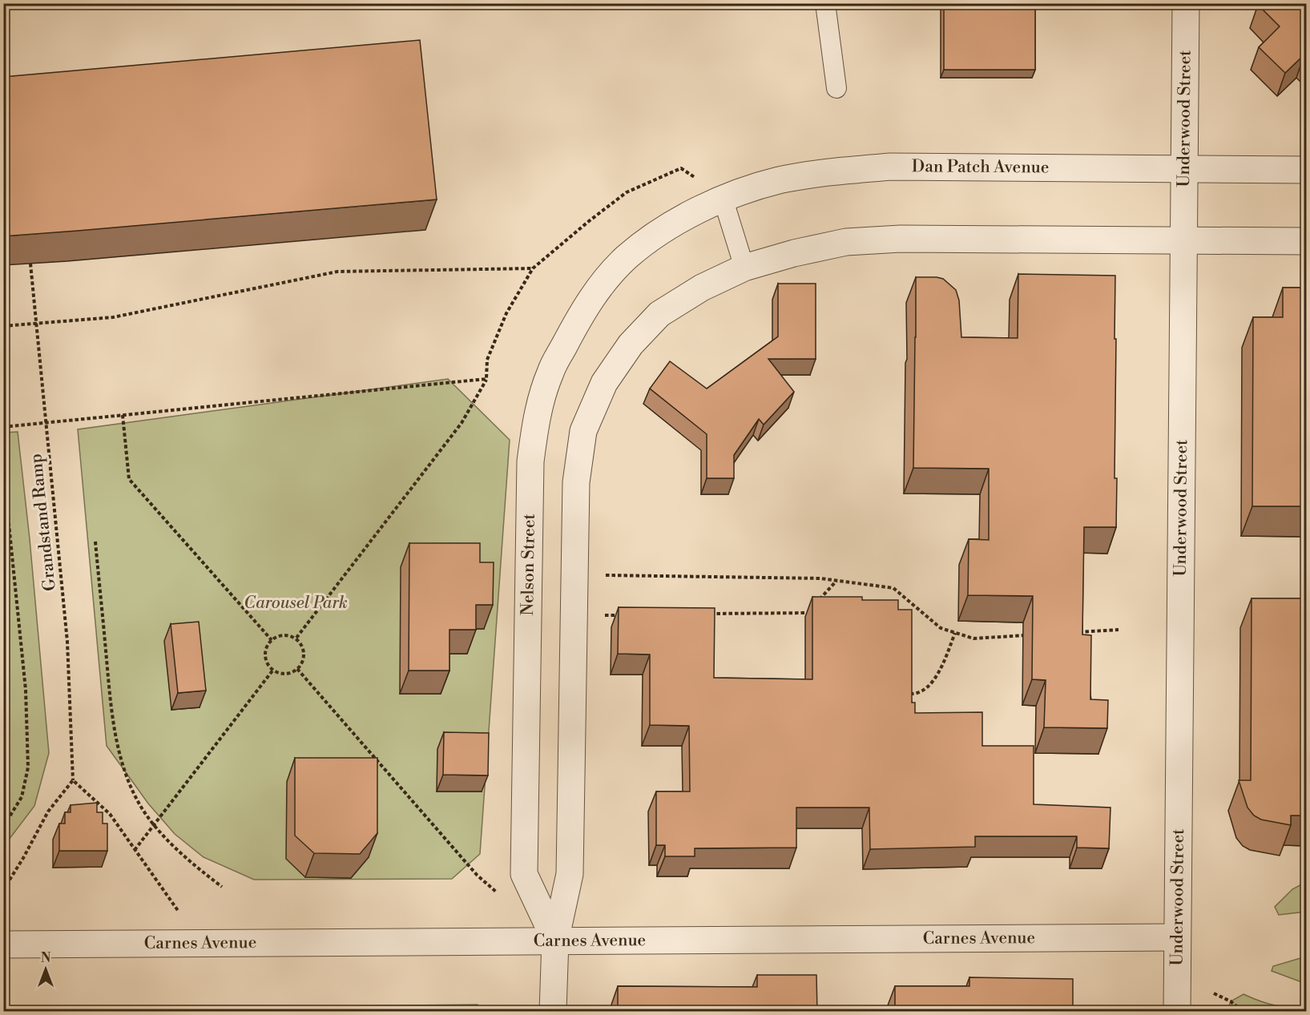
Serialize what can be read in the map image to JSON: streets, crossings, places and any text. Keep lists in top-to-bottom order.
{
  "streets": {
    "street": [
      "Underwood Street",
      "Dan Patch Avenue",
      "Nelson Street",
      "Carnes Avenue"
    ],
    "path": ["Grandstand Ramp"]
  },
  "crossings": [
    ["Underwood Street", "Dan Patch Avenue"],
    ["Underwood Street", "Carnes Avenue"],
    ["Dan Patch Avenue", "Nelson Street"],
    ["Nelson Street", "Carnes Avenue"]
  ],
  "parks": ["Carousel Park"],
  "north": "top"
}
